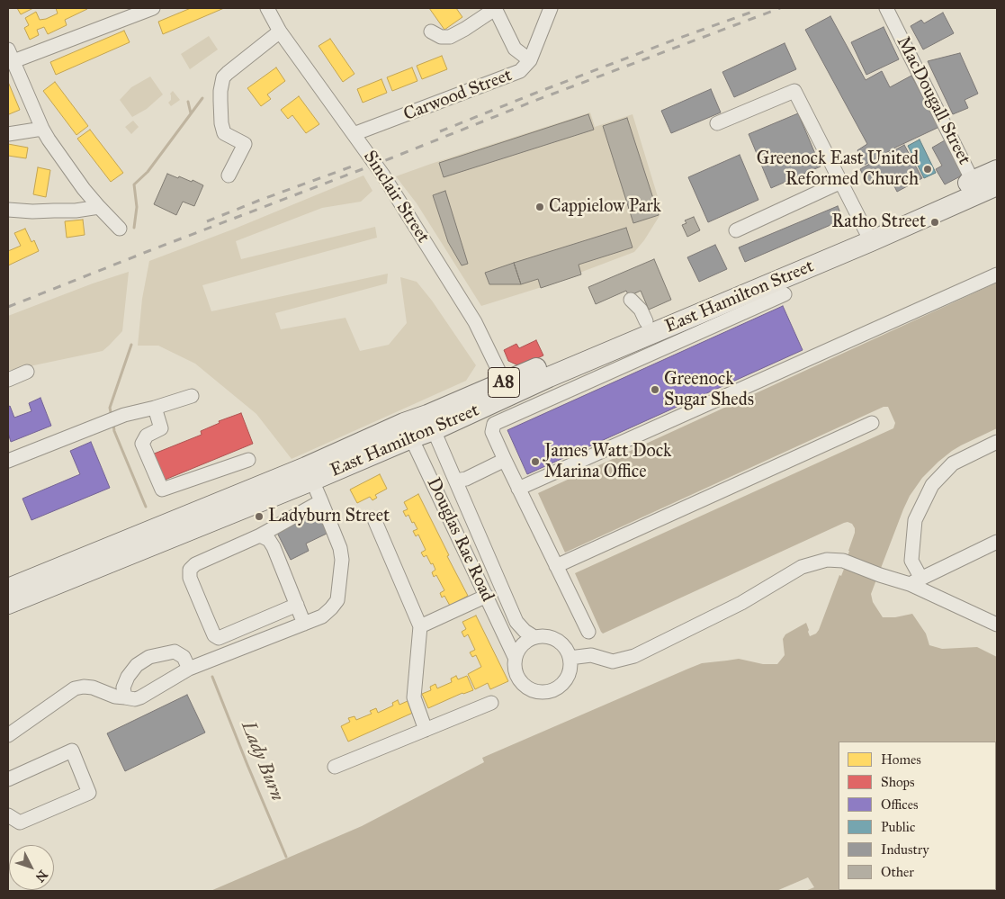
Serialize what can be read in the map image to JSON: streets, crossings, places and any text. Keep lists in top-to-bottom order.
{
  "streets": {
    "highway": ["East Hamilton Street", "A8"],
    "street": [
      "Carwood Street",
      "MacDougall Street",
      "Sinclair Street",
      "Douglas Rae Road"
    ]
  },
  "crossings": [
    ["Carwood Street", "Sinclair Street"],
    ["MacDougall Street", "East Hamilton Street"],
    ["Sinclair Street", "East Hamilton Street"],
    ["East Hamilton Street", "Douglas Rae Road"]
  ],
  "water": ["Lady Burn"],
  "places": [
    "Greenock East United Reformed Church",
    "Cappielow Park",
    "Ratho Street",
    "Greenock Sugar Sheds",
    "James Watt Dock Marina Office",
    "Ladyburn Street"
  ],
  "legend": [
    "Homes",
    "Shops",
    "Offices",
    "Public",
    "Industry",
    "Other"
  ],
  "north": "bottom right"
}
